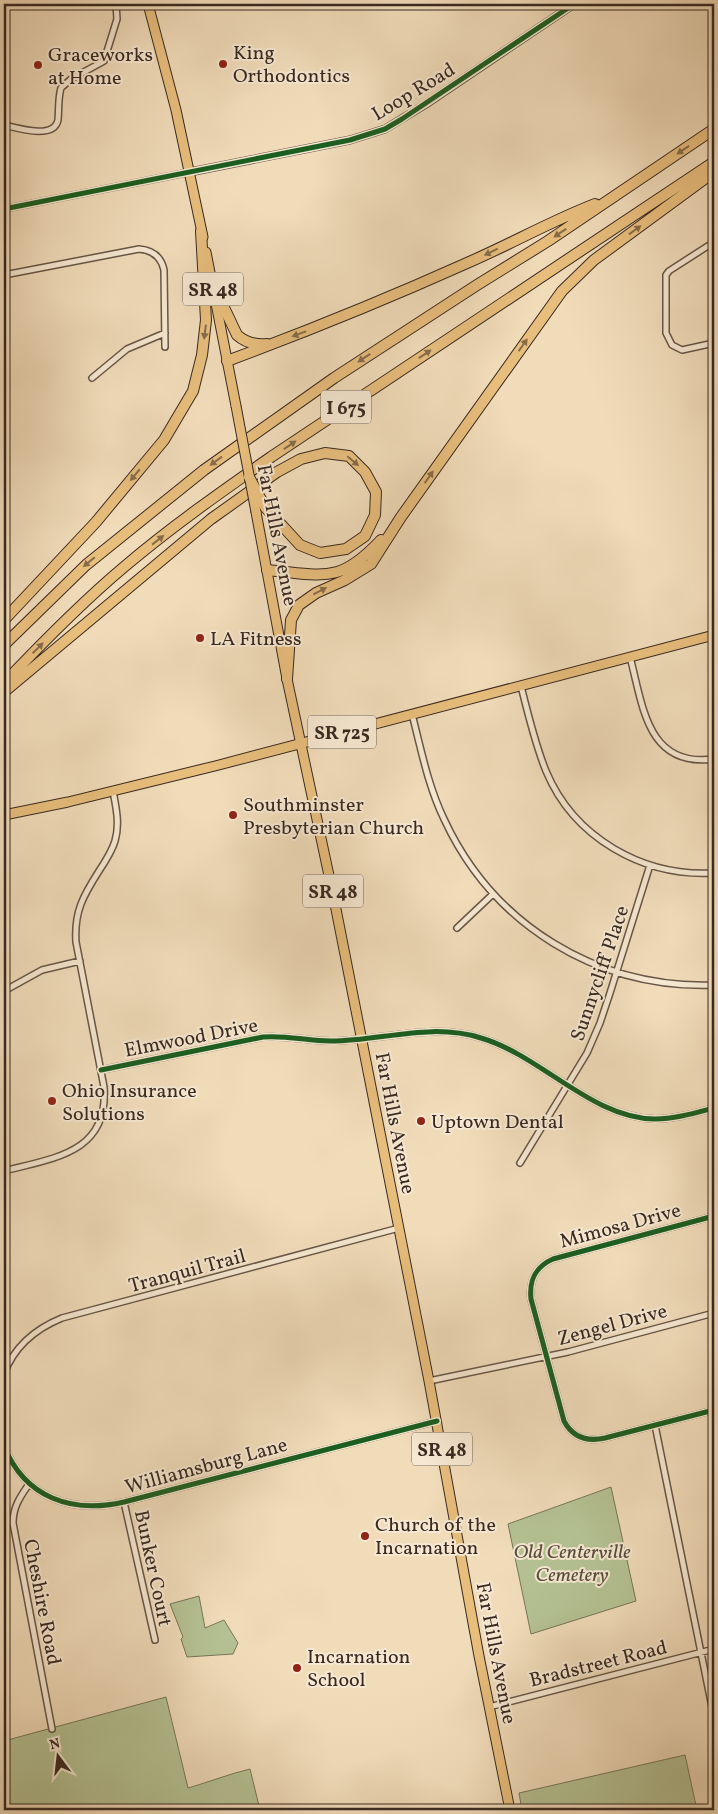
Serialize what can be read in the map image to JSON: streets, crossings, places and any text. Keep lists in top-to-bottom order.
{
  "streets": {
    "highway": ["I 675"],
    "main road": ["SR 48", "Far Hills Avenue", "SR 725"],
    "street": [
      "Loop Road",
      "Sunnycliff Place",
      "Elmwood Drive",
      "Mimosa Drive",
      "Tranquil Trail",
      "Zengel Drive",
      "Williamsburg Lane",
      "Bunker Court",
      "Cheshire Road",
      "Bradstreet Road"
    ]
  },
  "crossings": [
    ["Loop Road", "Far Hills Avenue"],
    ["Far Hills Avenue", "SR 725"],
    ["Far Hills Avenue", "Elmwood Drive"],
    ["Far Hills Avenue", "Tranquil Trail"],
    ["Far Hills Avenue", "Zengel Drive"],
    ["Far Hills Avenue", "Williamsburg Lane"],
    ["Far Hills Avenue", "Bradstreet Road"],
    ["Sunnycliff Place", "Elmwood Drive"],
    ["Mimosa Drive", "Zengel Drive"],
    ["Williamsburg Lane", "Bunker Court"],
    ["Williamsburg Lane", "Cheshire Road"]
  ],
  "parks": ["Old Centerville Cemetery"],
  "places": [
    "King Orthodontics",
    "Graceworks at Home",
    "LA Fitness",
    "Southminster Presbyterian Church",
    "Ohio Insurance Solutions",
    "Uptown Dental",
    "Church of the Incarnation",
    "Incarnation School"
  ],
  "north": "top"
}
